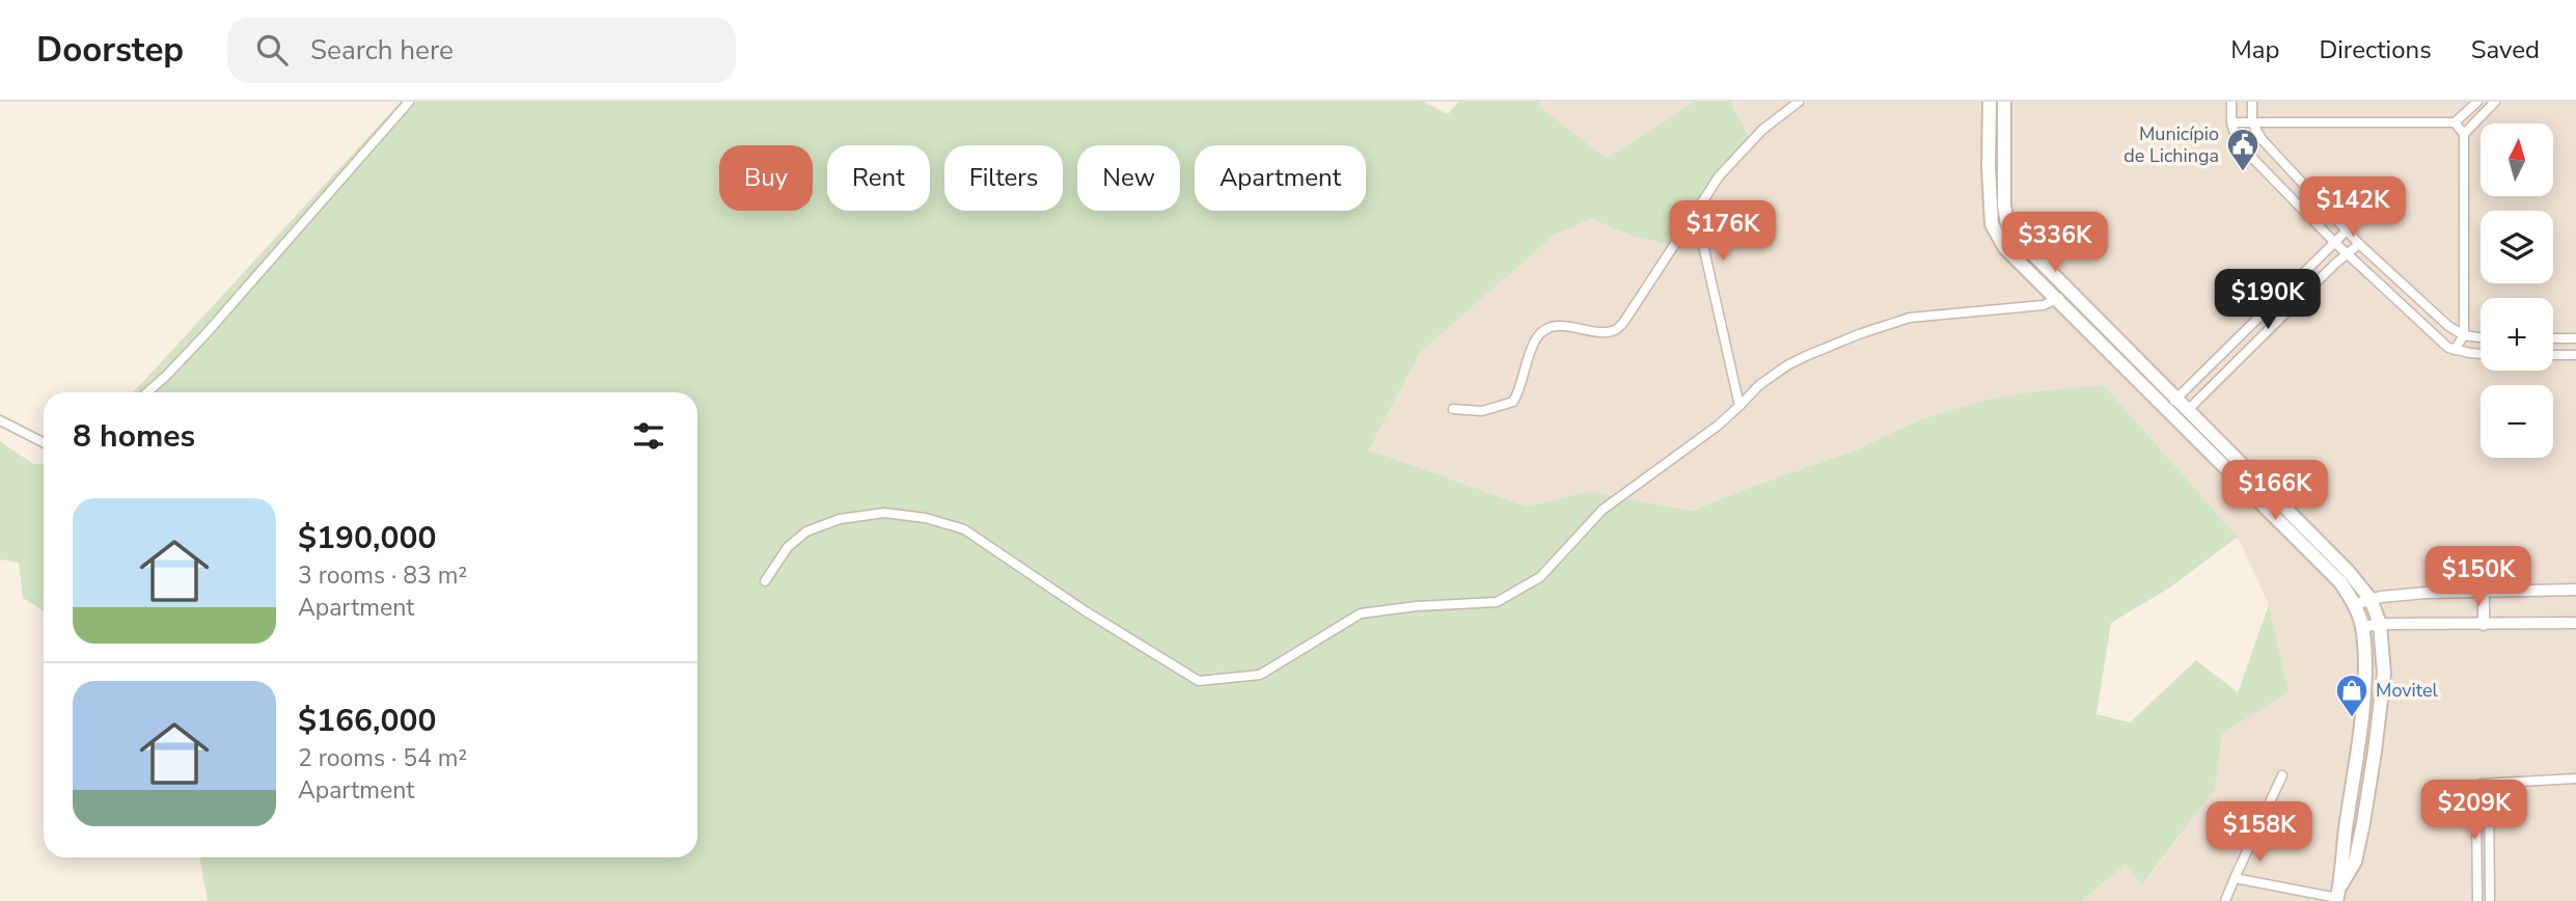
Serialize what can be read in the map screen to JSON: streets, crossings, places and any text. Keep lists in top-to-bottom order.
{
  "places": {
    "public building": ["Município de Lichinga"],
    "shop": ["Movitel"]
  },
  "north": "top",
  "page": {
    "header": "Doorstep",
    "search": "Search here",
    "nav": ["Map", "Directions", "Saved"],
    "map_buttons": ["+", "−"],
    "chip": [
      "Buy",
      "Rent",
      "Filters",
      "New",
      "Apartment"
    ],
    "price": [
      "$142K",
      "$176K",
      "$336K",
      "$190K",
      "$166K",
      "$150K",
      "$209K",
      "$158K"
    ],
    "heading": "8 homes",
    "list": [
      {
        "name": "$190,000",
        "note": "3 rooms · 83 m² · Apartment"
      },
      {
        "name": "$166,000",
        "note": "2 rooms · 54 m² · Apartment"
      }
    ]
  }
}
